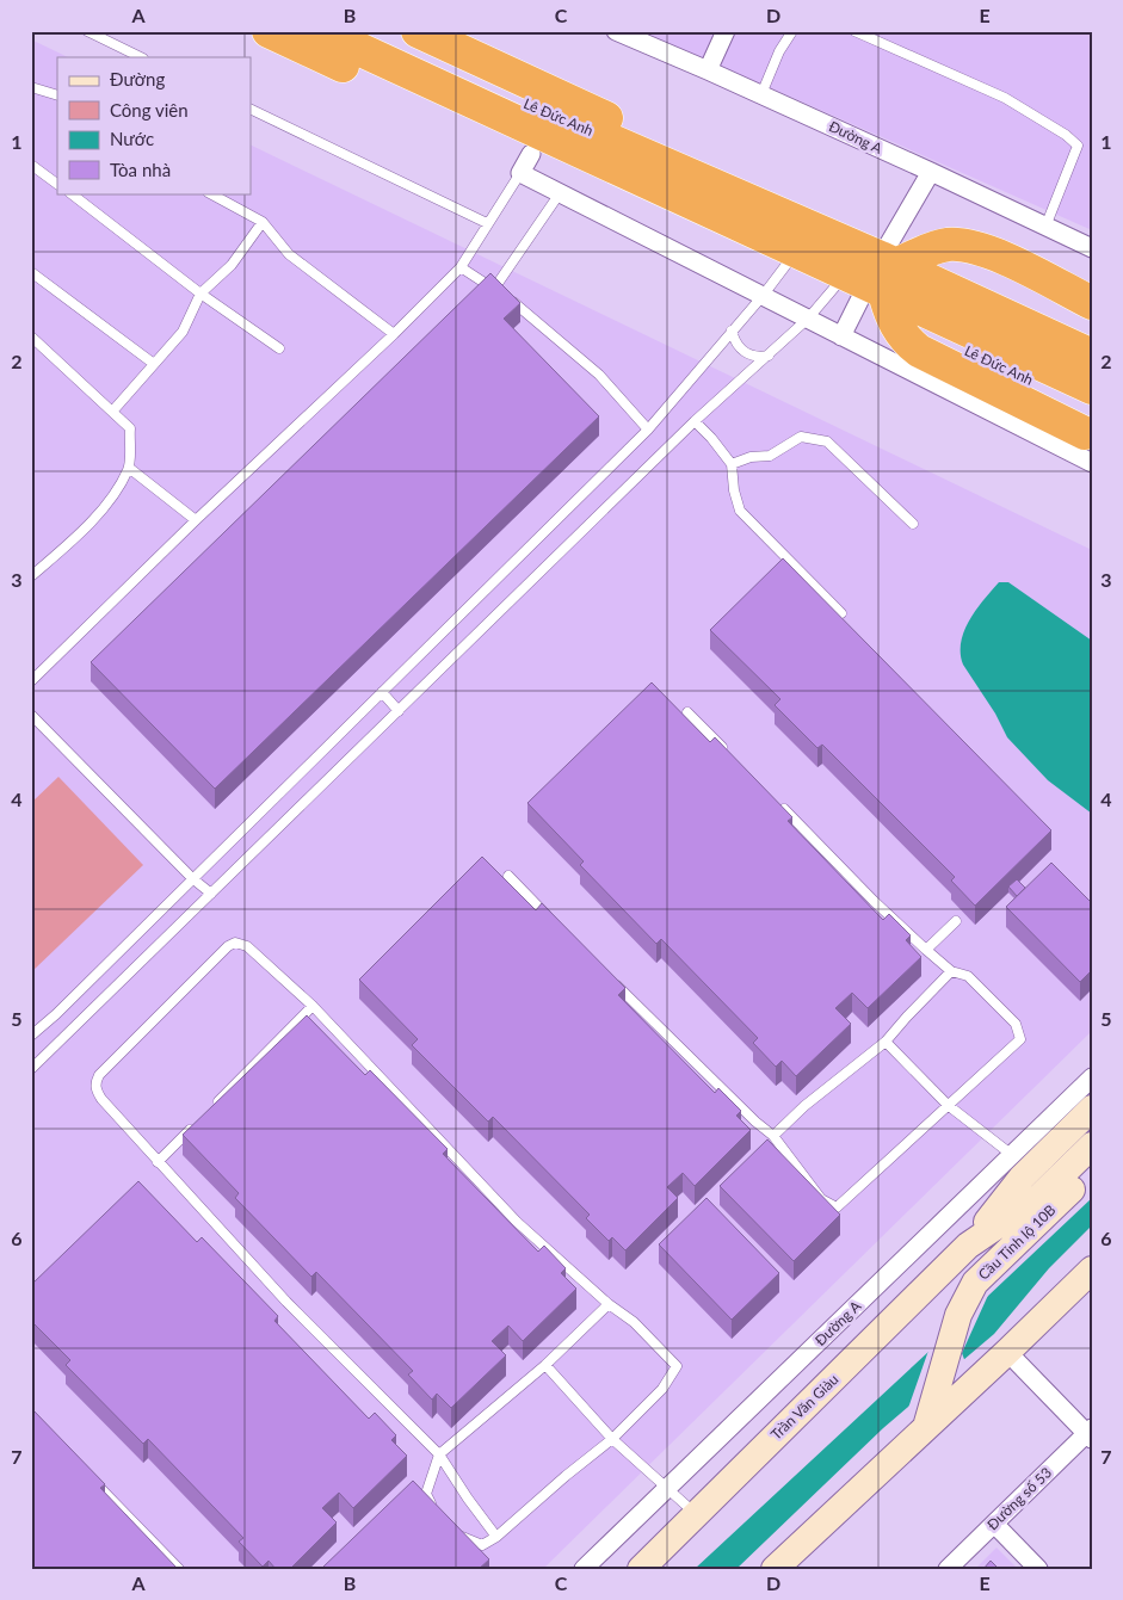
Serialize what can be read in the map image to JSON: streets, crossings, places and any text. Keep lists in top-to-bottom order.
{
  "streets": {
    "highway": ["Lê Đức Anh"],
    "main road": ["Cầu Tỉnh lộ 10B", "Trần Văn Giàu"],
    "street": ["Đường A", "Đường số 53"]
  },
  "crossings": [
    ["Cầu Tỉnh lộ 10B", "Trần Văn Giàu"]
  ],
  "legend": [
    "Đường",
    "Công viên",
    "Nước",
    "Tòa nhà"
  ],
  "grid": {
    "columns": [
      "A",
      "B",
      "C",
      "D",
      "E"
    ],
    "rows": [
      "1",
      "2",
      "3",
      "4",
      "5",
      "6",
      "7"
    ]
  }
}
